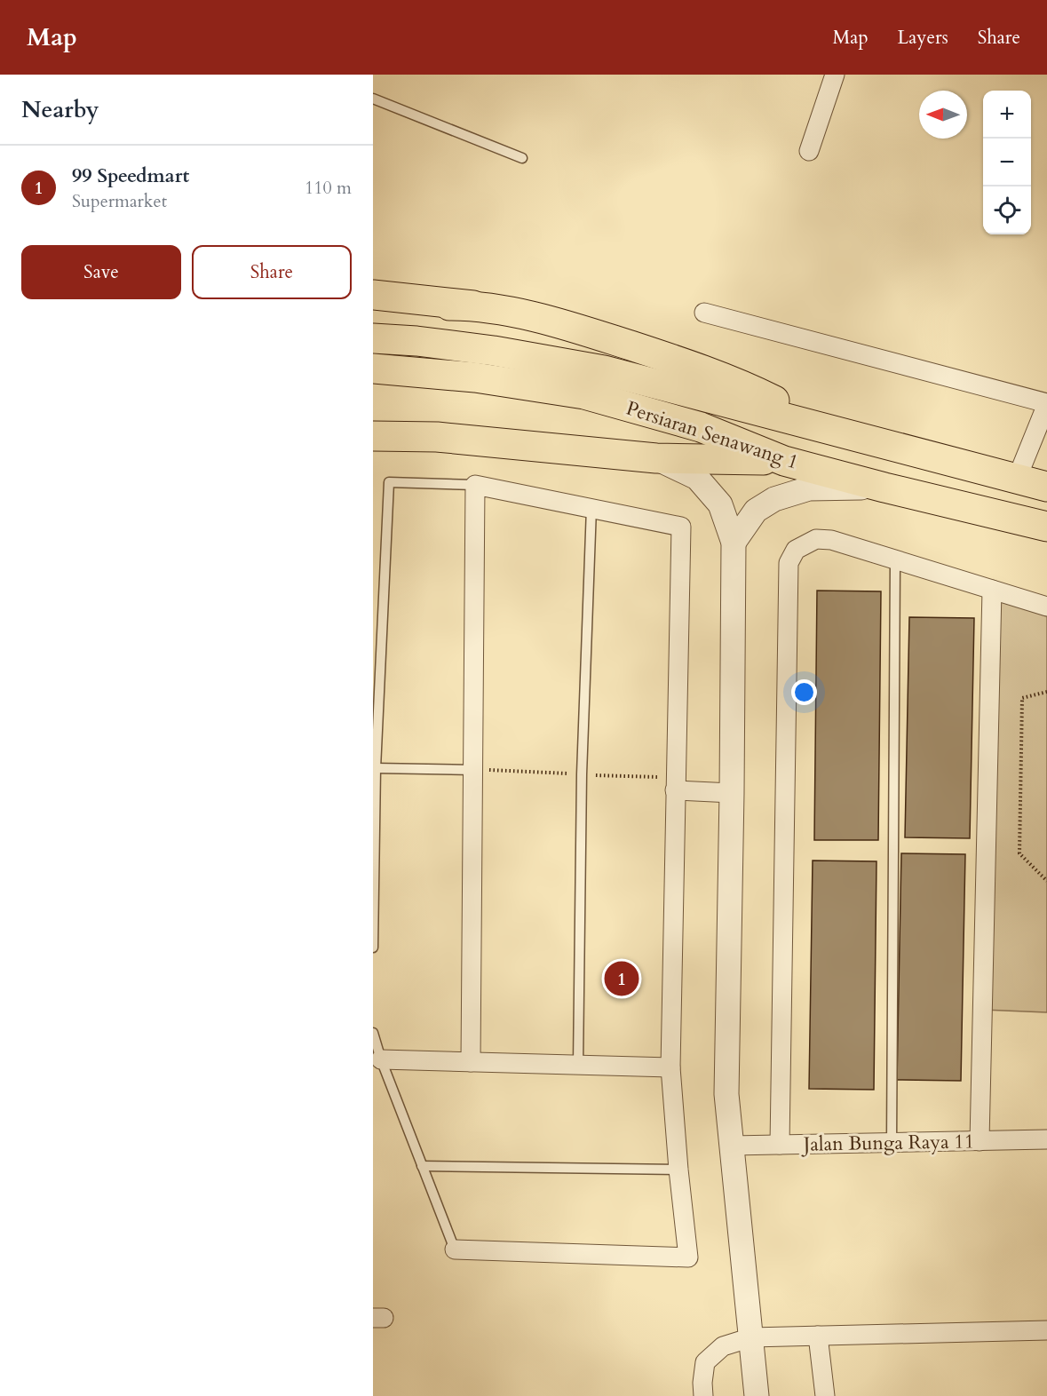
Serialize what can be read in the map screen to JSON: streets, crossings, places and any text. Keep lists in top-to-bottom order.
{
  "streets": {
    "main road": ["Persiaran Senawang 1"],
    "street": ["Jalan Bunga Raya 11"]
  },
  "north": "left",
  "page": {
    "header": "Map",
    "nav": ["Map", "Layers", "Share"],
    "heading": "Nearby",
    "map_buttons": ["+", "−"],
    "list": [
      {
        "mark": "1",
        "name": "99 Speedmart",
        "note": "Supermarket",
        "value": "110 m"
      }
    ],
    "buttons": ["Save", "Share"],
    "pins": "1"
  }
}
